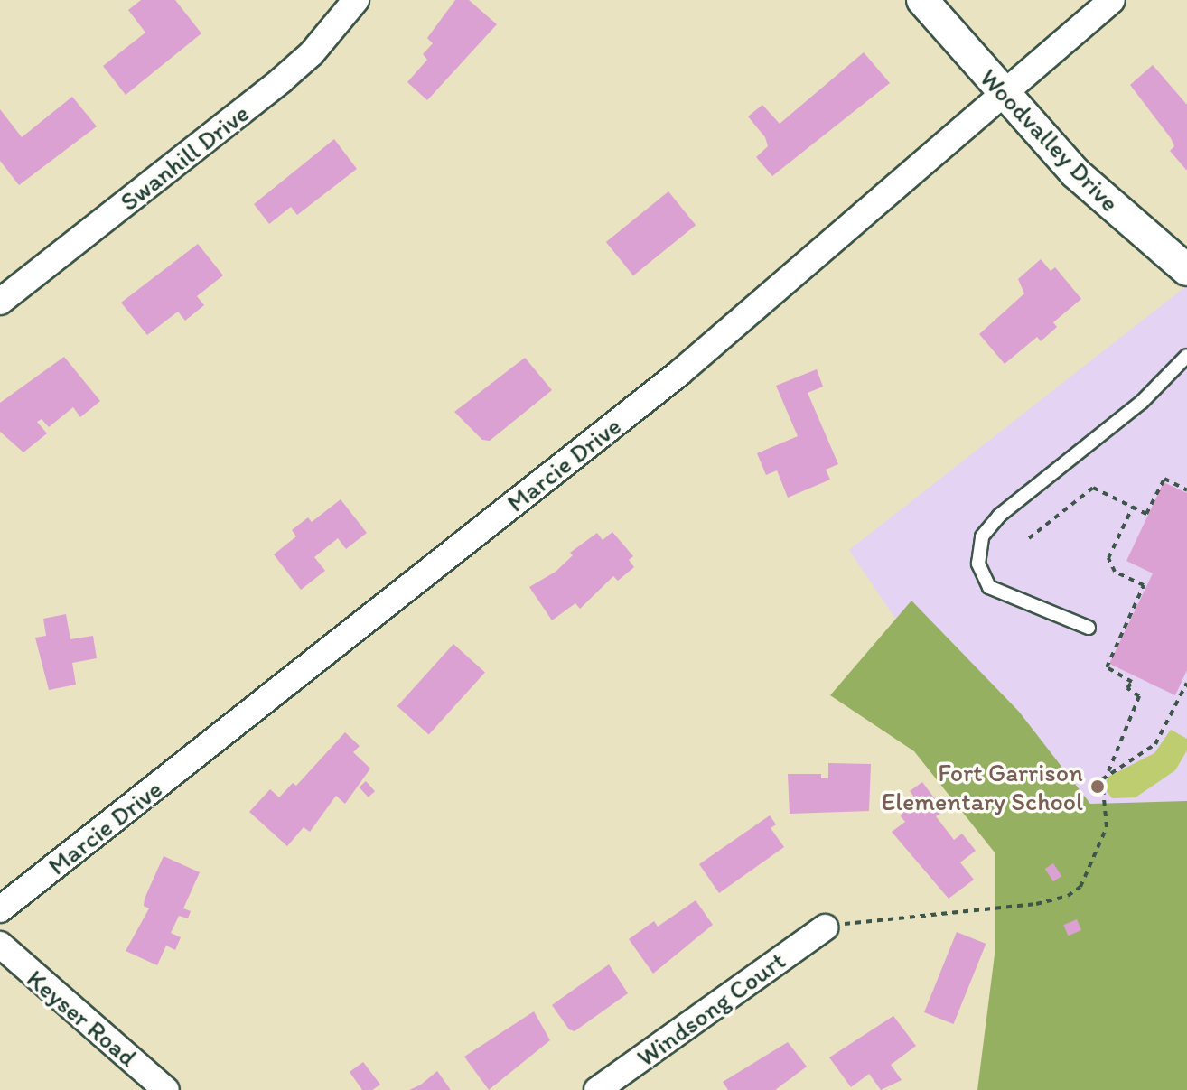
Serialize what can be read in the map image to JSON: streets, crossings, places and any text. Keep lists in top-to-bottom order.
{
  "streets": {
    "street": [
      "Woodvalley Drive",
      "Swanhill Drive",
      "Marcie Drive",
      "Windsong Court",
      "Keyser Road"
    ]
  },
  "crossings": [
    ["Woodvalley Drive", "Marcie Drive"]
  ],
  "places": ["Fort Garrison Elementary School"]
}
